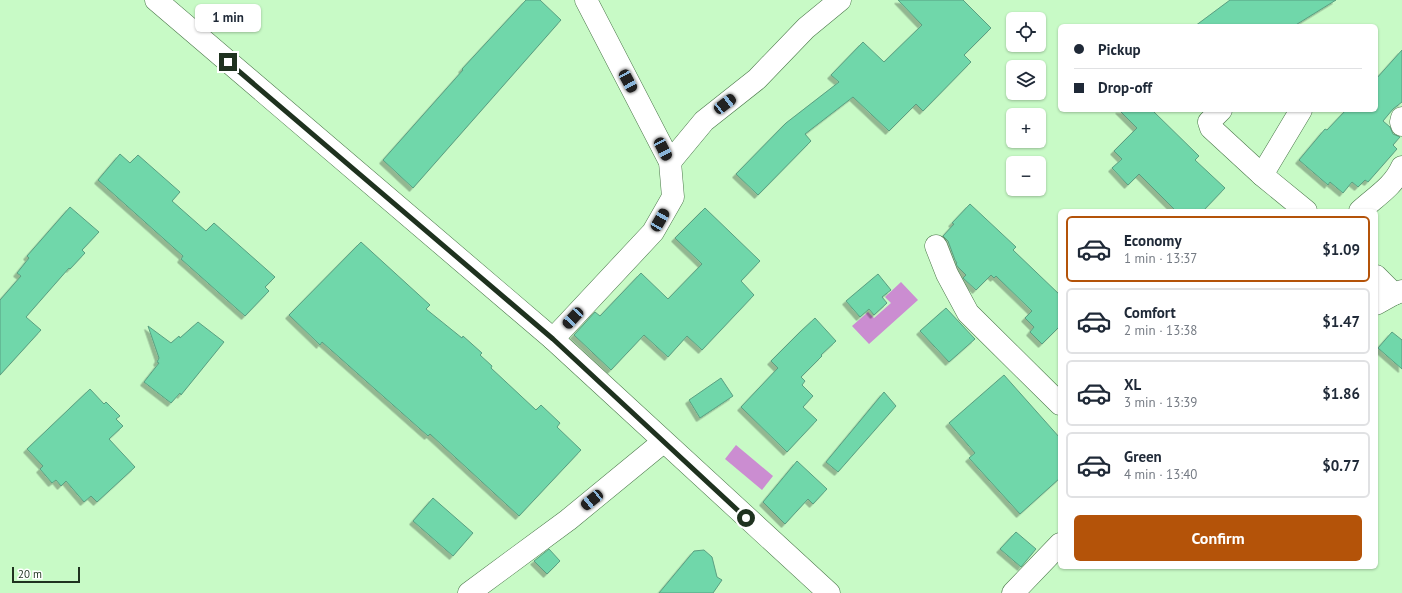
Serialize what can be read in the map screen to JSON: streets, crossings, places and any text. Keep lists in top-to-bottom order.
{
  "scale_bar": "20 m",
  "page": {
    "bubble": "1 min",
    "map_buttons": ["+", "−"],
    "banner": ["Pickup", "Drop-off"],
    "list": [
      {
        "name": "Economy",
        "note": "1 min · 13:37",
        "value": "$1.09"
      },
      {
        "name": "Comfort",
        "note": "2 min · 13:38",
        "value": "$1.47"
      },
      {
        "name": "XL",
        "note": "3 min · 13:39",
        "value": "$1.86"
      },
      {
        "name": "Green",
        "note": "4 min · 13:40",
        "value": "$0.77"
      }
    ],
    "buttons": "Confirm",
    "scale": "20 m"
  }
}
